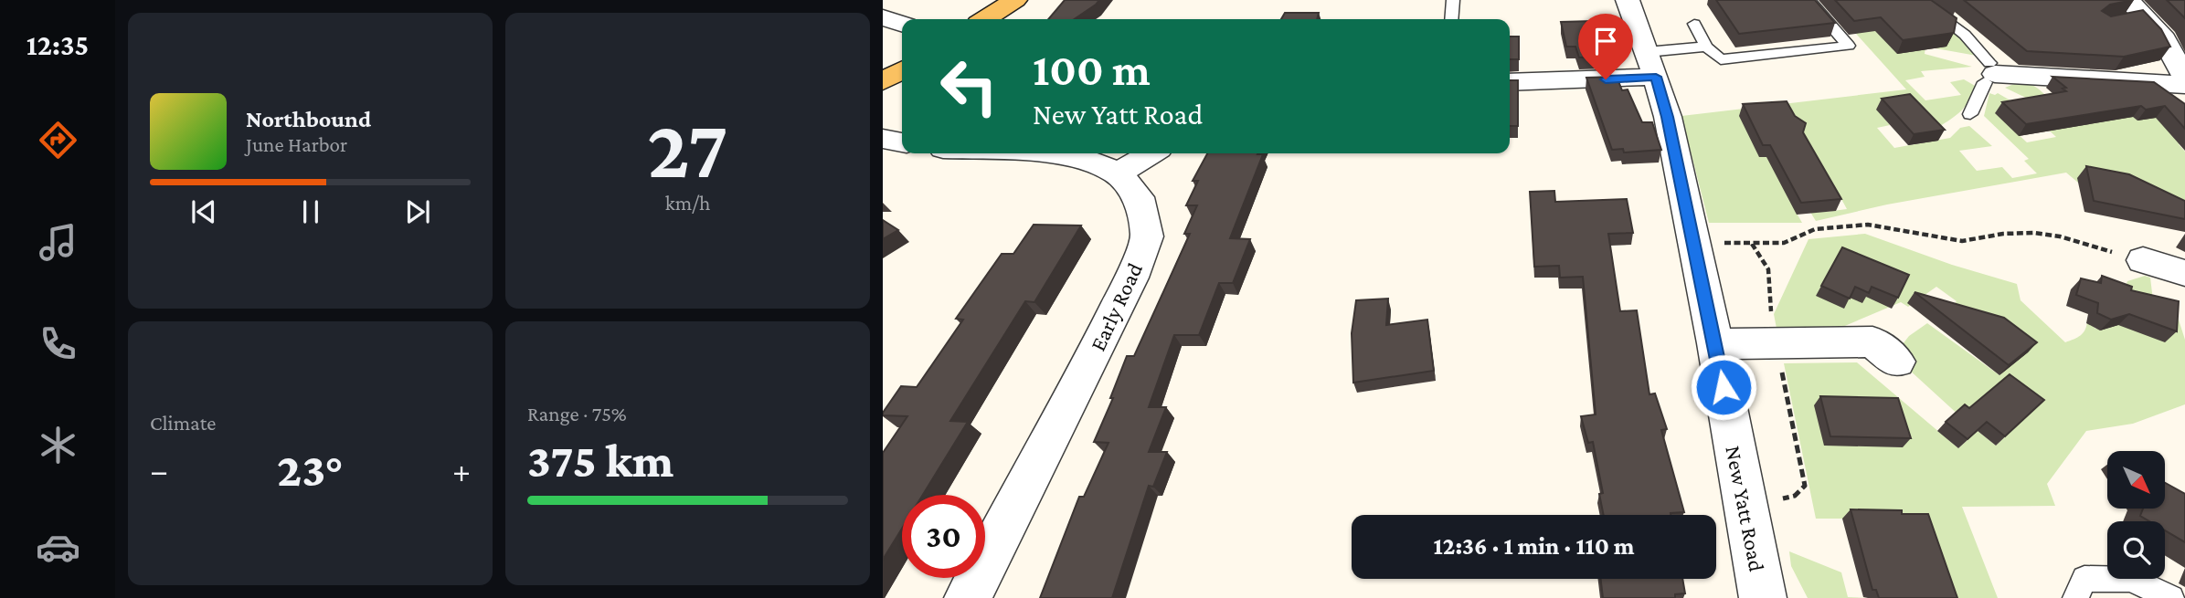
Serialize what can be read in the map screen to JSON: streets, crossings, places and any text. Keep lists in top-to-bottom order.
{
  "streets": {
    "street": ["Early Road", "New Yatt Road"]
  },
  "north": "bottom right",
  "page": {
    "tabs": "12:35",
    "tile": [
      ["27", "km/h"],
      "Climate",
      ["Range · 75%", "375 km"]
    ],
    "turn": ["100 m", "New Yatt Road"],
    "song": ["Northbound", "June Harbor"],
    "heat": ["−", "23°", "+"],
    "limit": "30",
    "trip": "12:36 · 1 min · 110 m"
  }
}
